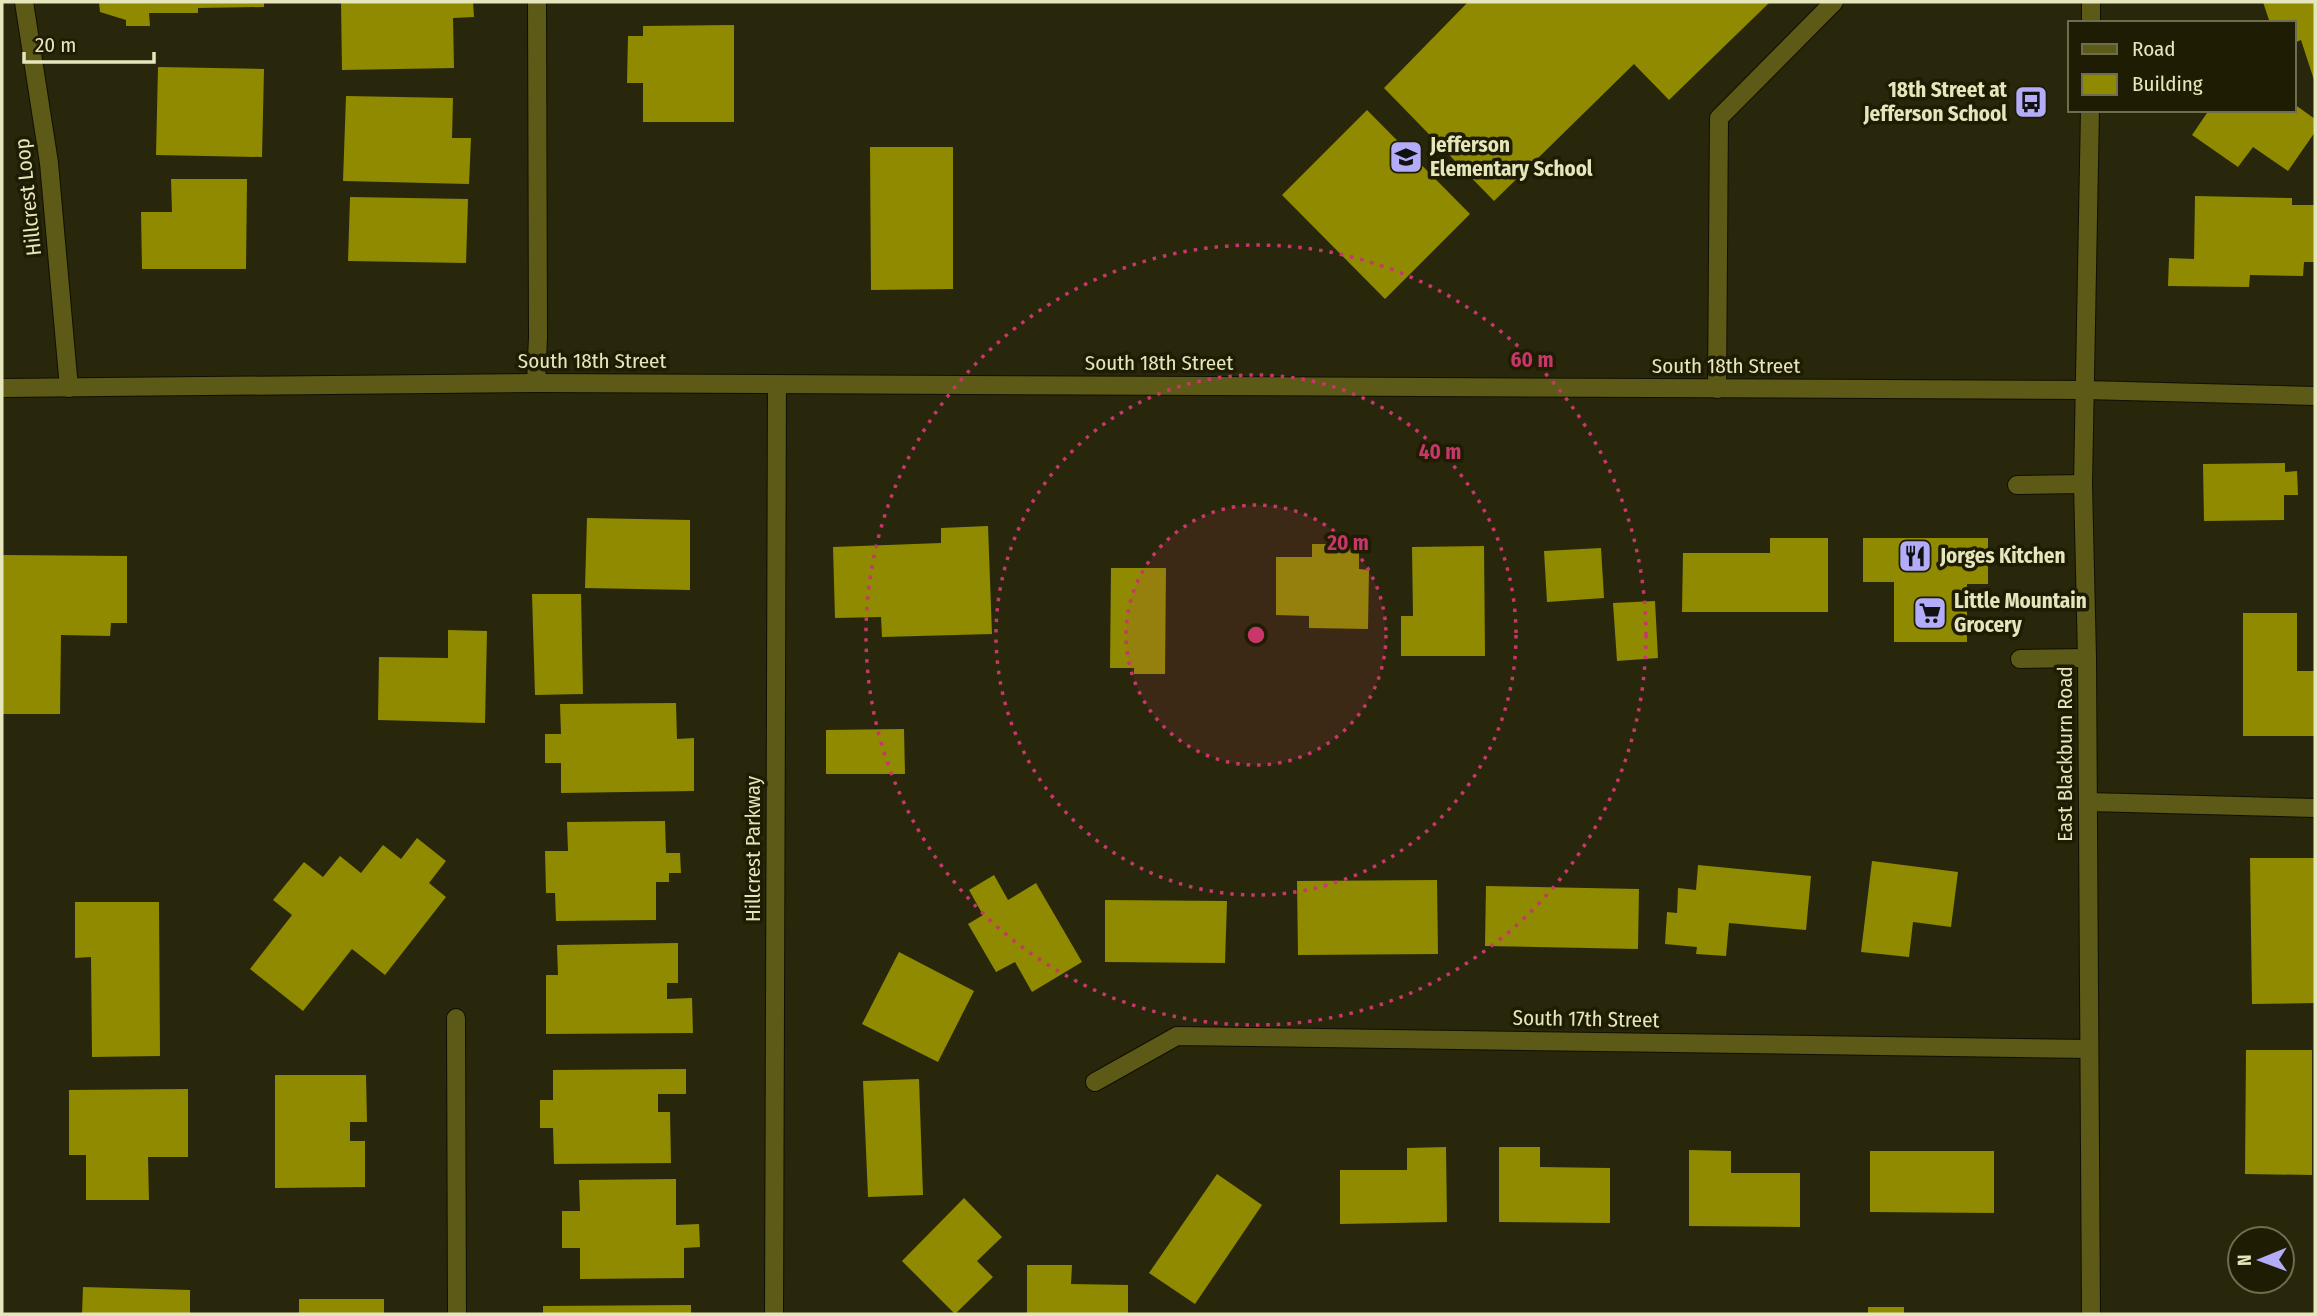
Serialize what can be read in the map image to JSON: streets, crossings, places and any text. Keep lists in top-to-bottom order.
{
  "streets": {
    "street": [
      "Hillcrest Loop",
      "South 18th Street",
      "East Blackburn Road",
      "Hillcrest Parkway",
      "South 17th Street"
    ]
  },
  "crossings": [
    ["Hillcrest Loop", "South 18th Street"],
    ["South 18th Street", "East Blackburn Road"],
    ["South 18th Street", "Hillcrest Parkway"],
    ["East Blackburn Road", "South 17th Street"]
  ],
  "places": {
    "bus stop": ["18th Street at Jefferson School"],
    "school or university": ["Jefferson Elementary School"],
    "restaurant": ["Jorges Kitchen"],
    "supermarket": ["Little Mountain Grocery"]
  },
  "legend": ["Road", "Building"],
  "scale_bar": "20 m",
  "north": "left",
  "rings": ["60 m", "40 m", "20 m"]
}
